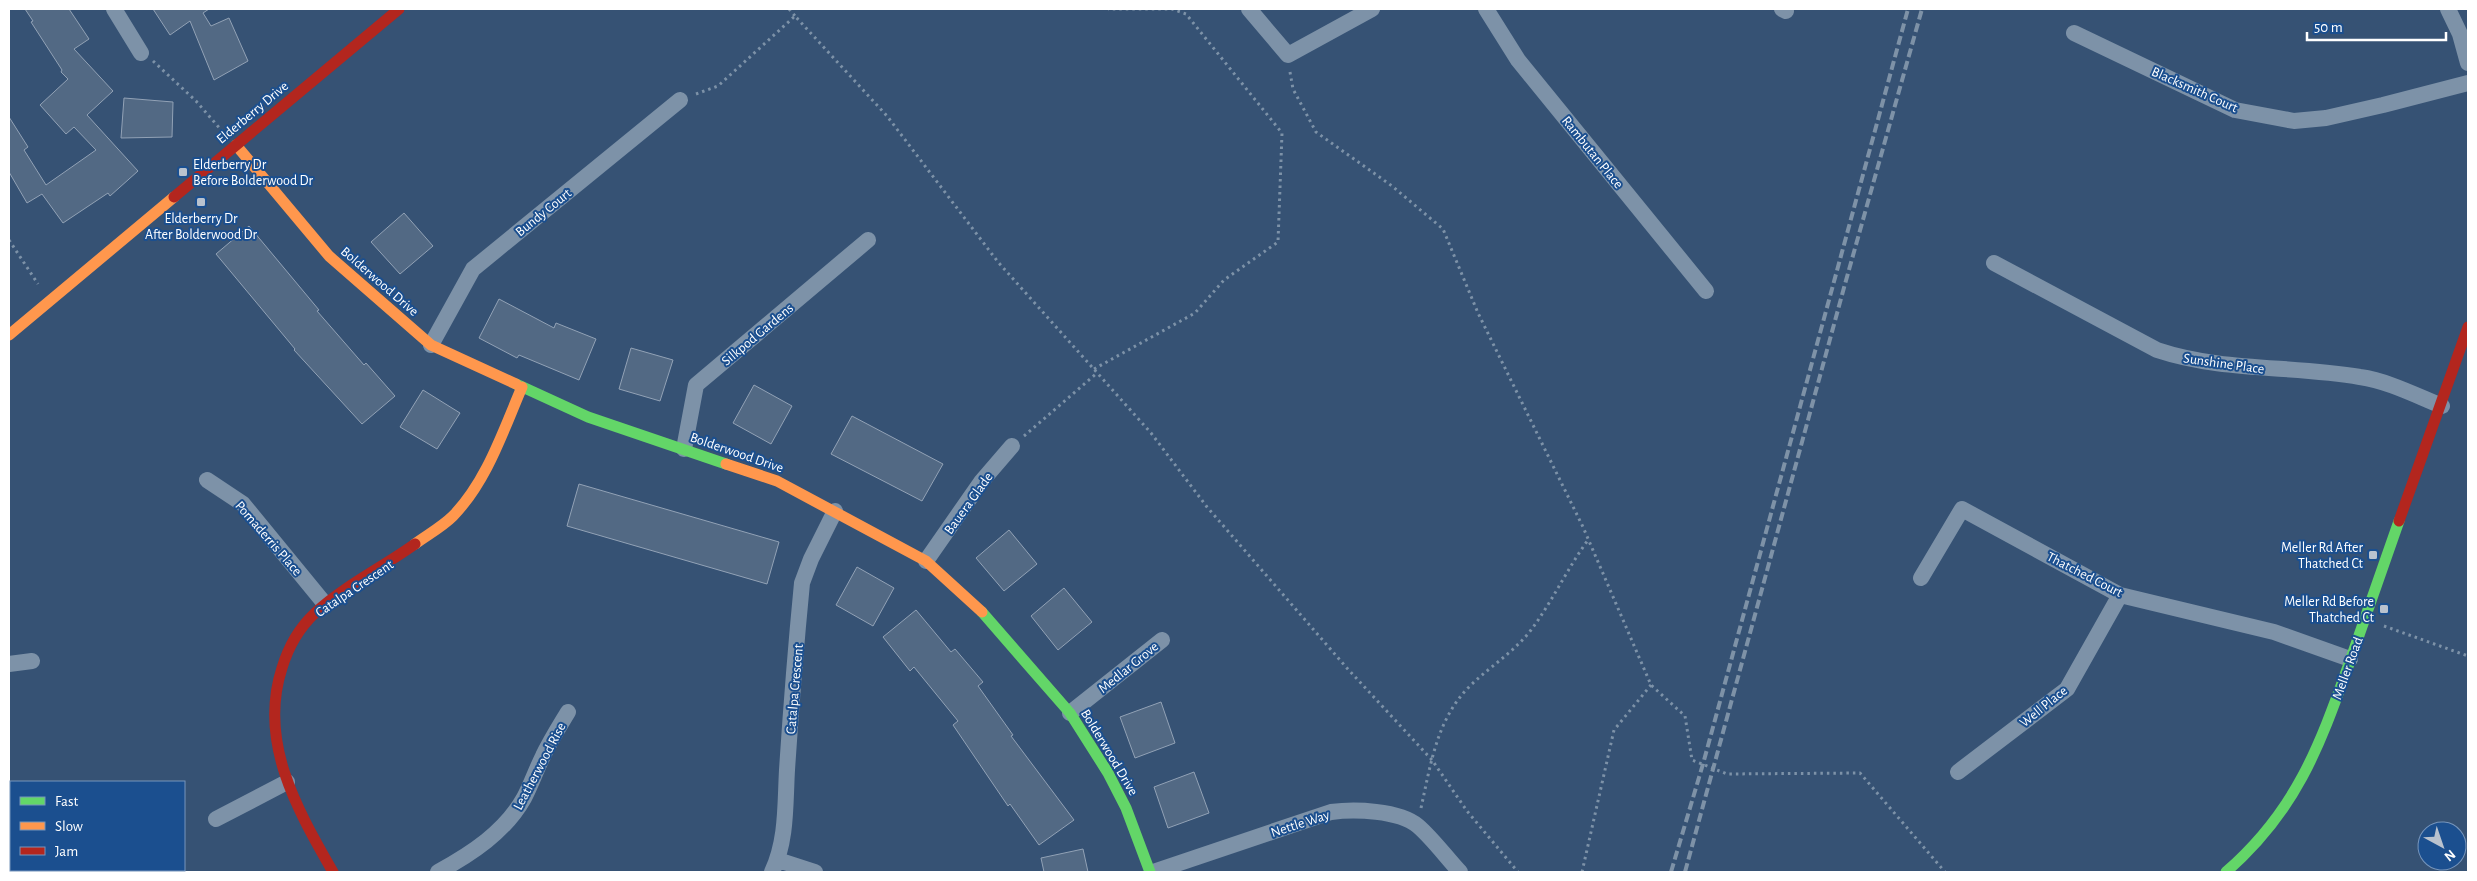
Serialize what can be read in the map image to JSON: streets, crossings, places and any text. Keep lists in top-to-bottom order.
{
  "streets": {
    "street": [
      "Blacksmith Court",
      "Elderberry Drive",
      "Rambutan Place",
      "Bundy Court",
      "Bolderwood Drive",
      "Silkpod Gardens",
      "Sunshine Place",
      "Bauera Glade",
      "Pomaderris Place",
      "Thatched Court",
      "Catalpa Crescent",
      "Medlar Grove",
      "Meller Road",
      "Well Place",
      "Leatherwood Rise",
      "Nettle Way"
    ]
  },
  "crossings": [
    ["Elderberry Drive", "Bolderwood Drive"],
    ["Bundy Court", "Bolderwood Drive"],
    ["Bolderwood Drive", "Silkpod Gardens"],
    ["Bolderwood Drive", "Bauera Glade"],
    ["Bolderwood Drive", "Catalpa Crescent"],
    ["Bolderwood Drive", "Medlar Grove"],
    ["Sunshine Place", "Meller Road"],
    ["Pomaderris Place", "Catalpa Crescent"],
    ["Thatched Court", "Meller Road"],
    ["Thatched Court", "Well Place"]
  ],
  "places": {
    "transit": [
      "Elderberry Dr Before Bolderwood Dr",
      "Elderberry Dr After Bolderwood Dr",
      "Meller Rd After Thatched Ct",
      "Meller Rd Before Thatched Ct"
    ]
  },
  "legend": ["Fast", "Slow", "Jam"],
  "scale_bar": "50 m",
  "north": "bottom right"
}
